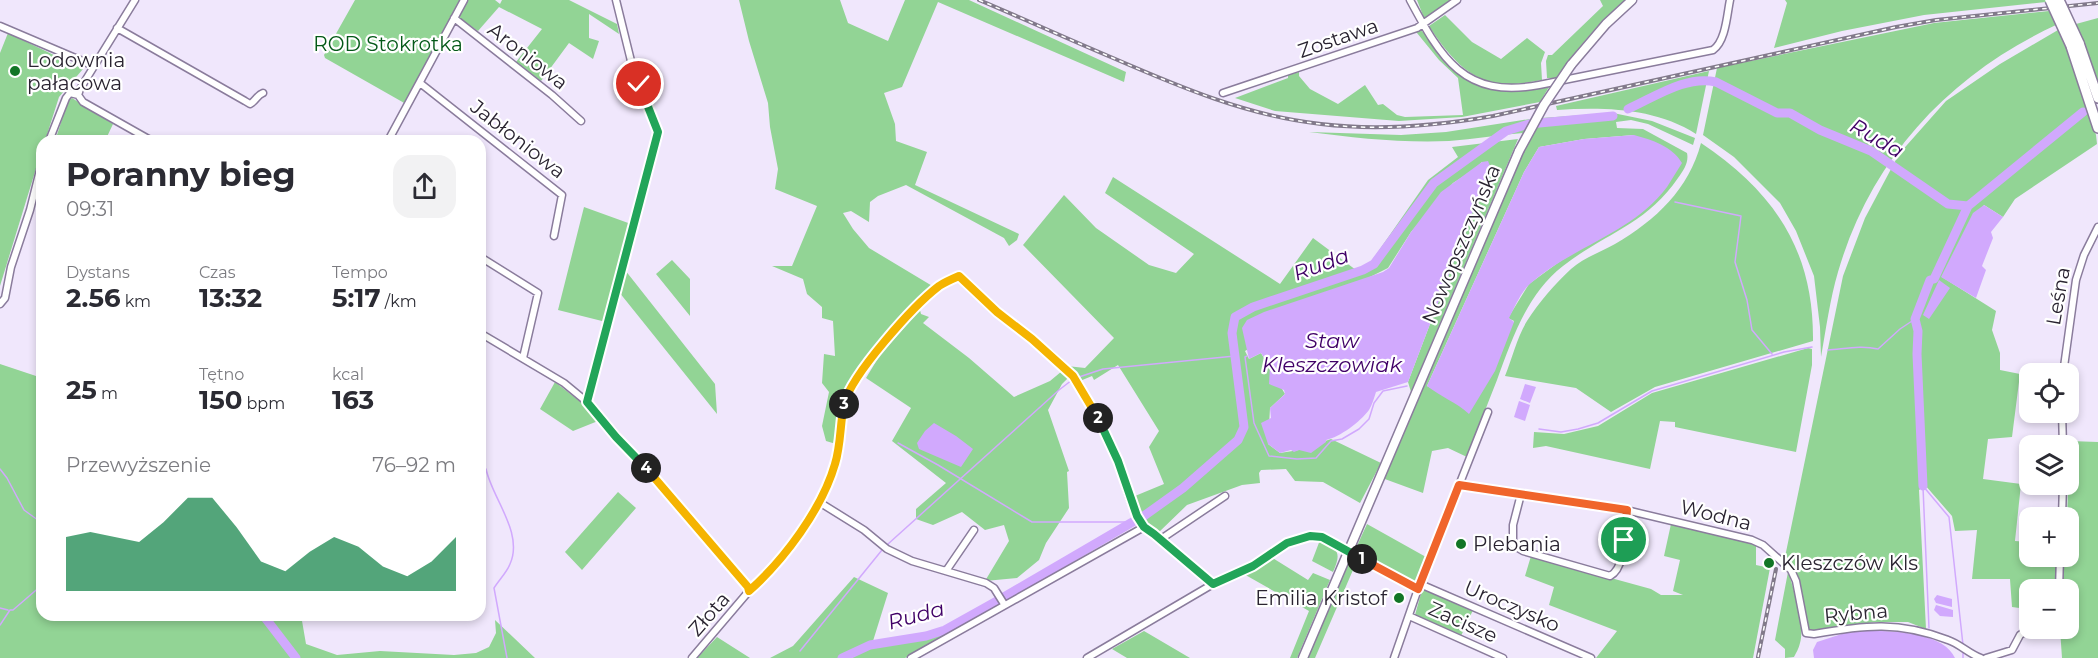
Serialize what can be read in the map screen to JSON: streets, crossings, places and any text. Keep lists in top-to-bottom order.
{
  "streets": {
    "main road": ["Nowopszczyńska"],
    "street": [
      "Zostawa",
      "Aroniowa",
      "Jabłoniowa",
      "Leśna",
      "Wodna",
      "Uroczysko",
      "Rybna",
      "Złota",
      "Zacisze"
    ]
  },
  "crossings": [
    ["Nowopszczyńska", "Uroczysko"],
    ["Wodna", "Rybna"]
  ],
  "water": ["Ruda", "Staw Kleszczowiak"],
  "parks": ["ROD Stokrotka"],
  "places": [
    "Lodownia pałacowa",
    "Plebania",
    "Kleszczów Kls",
    "Emilia Kristof"
  ],
  "page": {
    "heading": ["Poranny bieg", "09:31"],
    "stats": [
      ["Dystans", "2.56 km"],
      ["Czas", "13:32"],
      ["Tempo", "5:17 /km"],
      ["25 m"],
      ["Tętno", "150 bpm"],
      ["kcal", "163"]
    ],
    "map_buttons": ["+", "−"],
    "pins": [
      "3",
      "2",
      "4",
      "1"
    ],
    "chart": ["Przewyższenie", "76–92 m"]
  }
}
